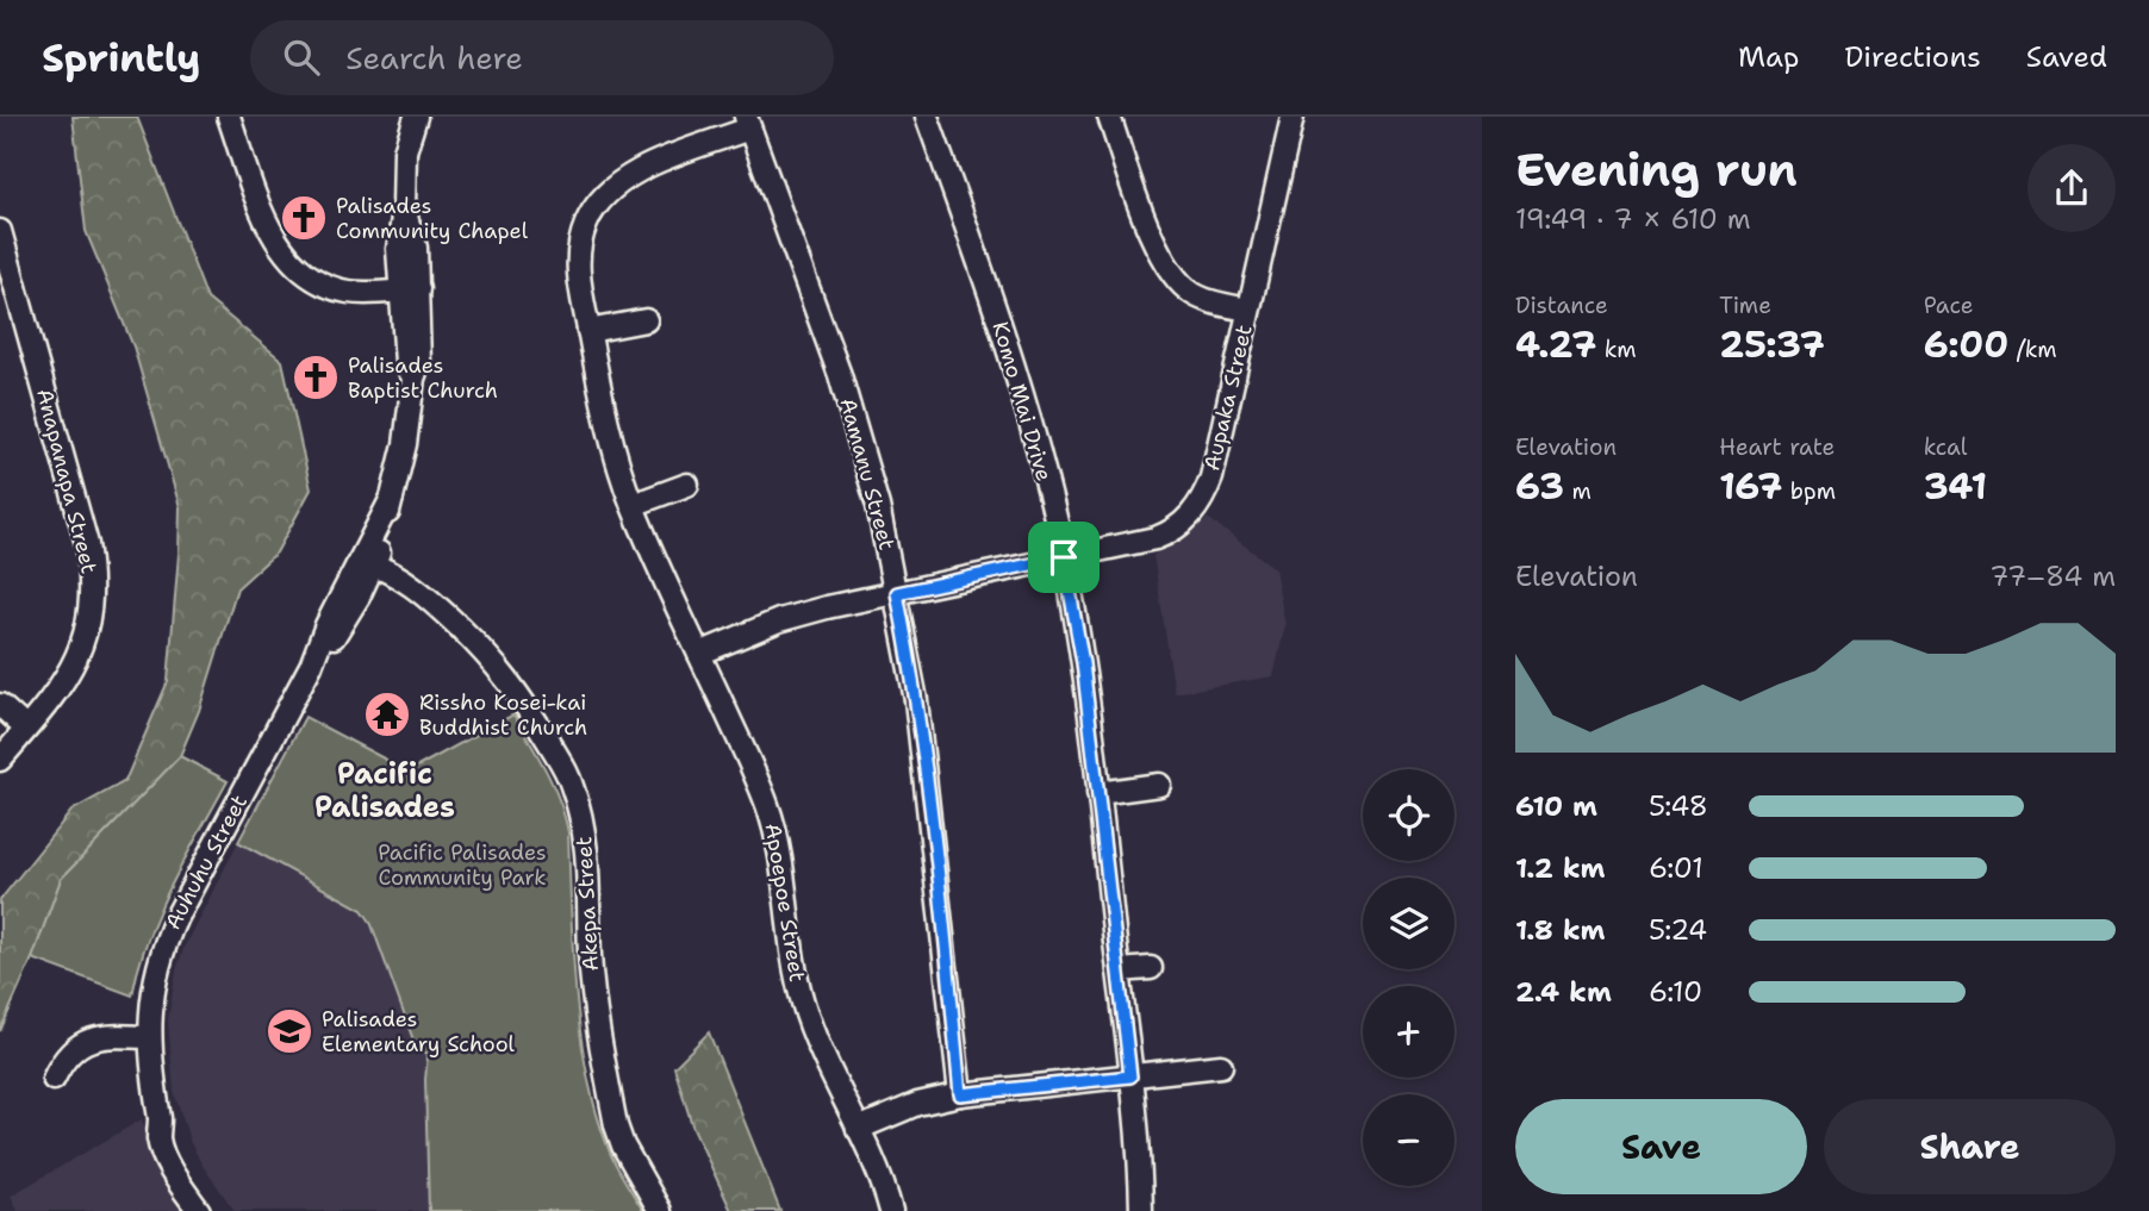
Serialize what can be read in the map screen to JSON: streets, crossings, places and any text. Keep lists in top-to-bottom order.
{
  "streets": {
    "street": [
      "Aupaka Street",
      "Komo Mai Drive",
      "Aamanu Street",
      "Anapanapa Street",
      "Auhuhu Street",
      "Apoepoe Street",
      "Akepa Street"
    ]
  },
  "crossings": [
    ["Aupaka Street", "Komo Mai Drive"],
    ["Aupaka Street", "Aamanu Street"],
    ["Aupaka Street", "Apoepoe Street"],
    ["Aamanu Street", "Apoepoe Street"],
    ["Auhuhu Street", "Akepa Street"]
  ],
  "districts": ["Pacific Palisades"],
  "parks": ["Pacific Palisades Community Park"],
  "places": {
    "church": ["Palisades Community Chapel", "Palisades Baptist Church"],
    "temple": ["Rissho Kosei-kai Buddhist Church"],
    "school or university": ["Palisades Elementary School"]
  },
  "page": {
    "header": "Sprintly",
    "search": "Search here",
    "nav": ["Map", "Directions", "Saved"],
    "heading": ["Evening run", "19:49 · 7 × 610 m"],
    "stats": [
      ["Distance", "4.27 km"],
      ["Time", "25:37"],
      ["Pace", "6:00 /km"],
      ["Elevation", "63 m"],
      ["Heart rate", "167 bpm"],
      ["kcal", "341"]
    ],
    "chart": ["Elevation", "77–84 m"],
    "map_buttons": ["+", "−"],
    "list": [
      {
        "name": "610 m",
        "note": "5:48"
      },
      {
        "name": "1.2 km",
        "note": "6:01"
      },
      {
        "name": "1.8 km",
        "note": "5:24"
      },
      {
        "name": "2.4 km",
        "note": "6:10"
      }
    ],
    "buttons": ["Save", "Share"]
  }
}
